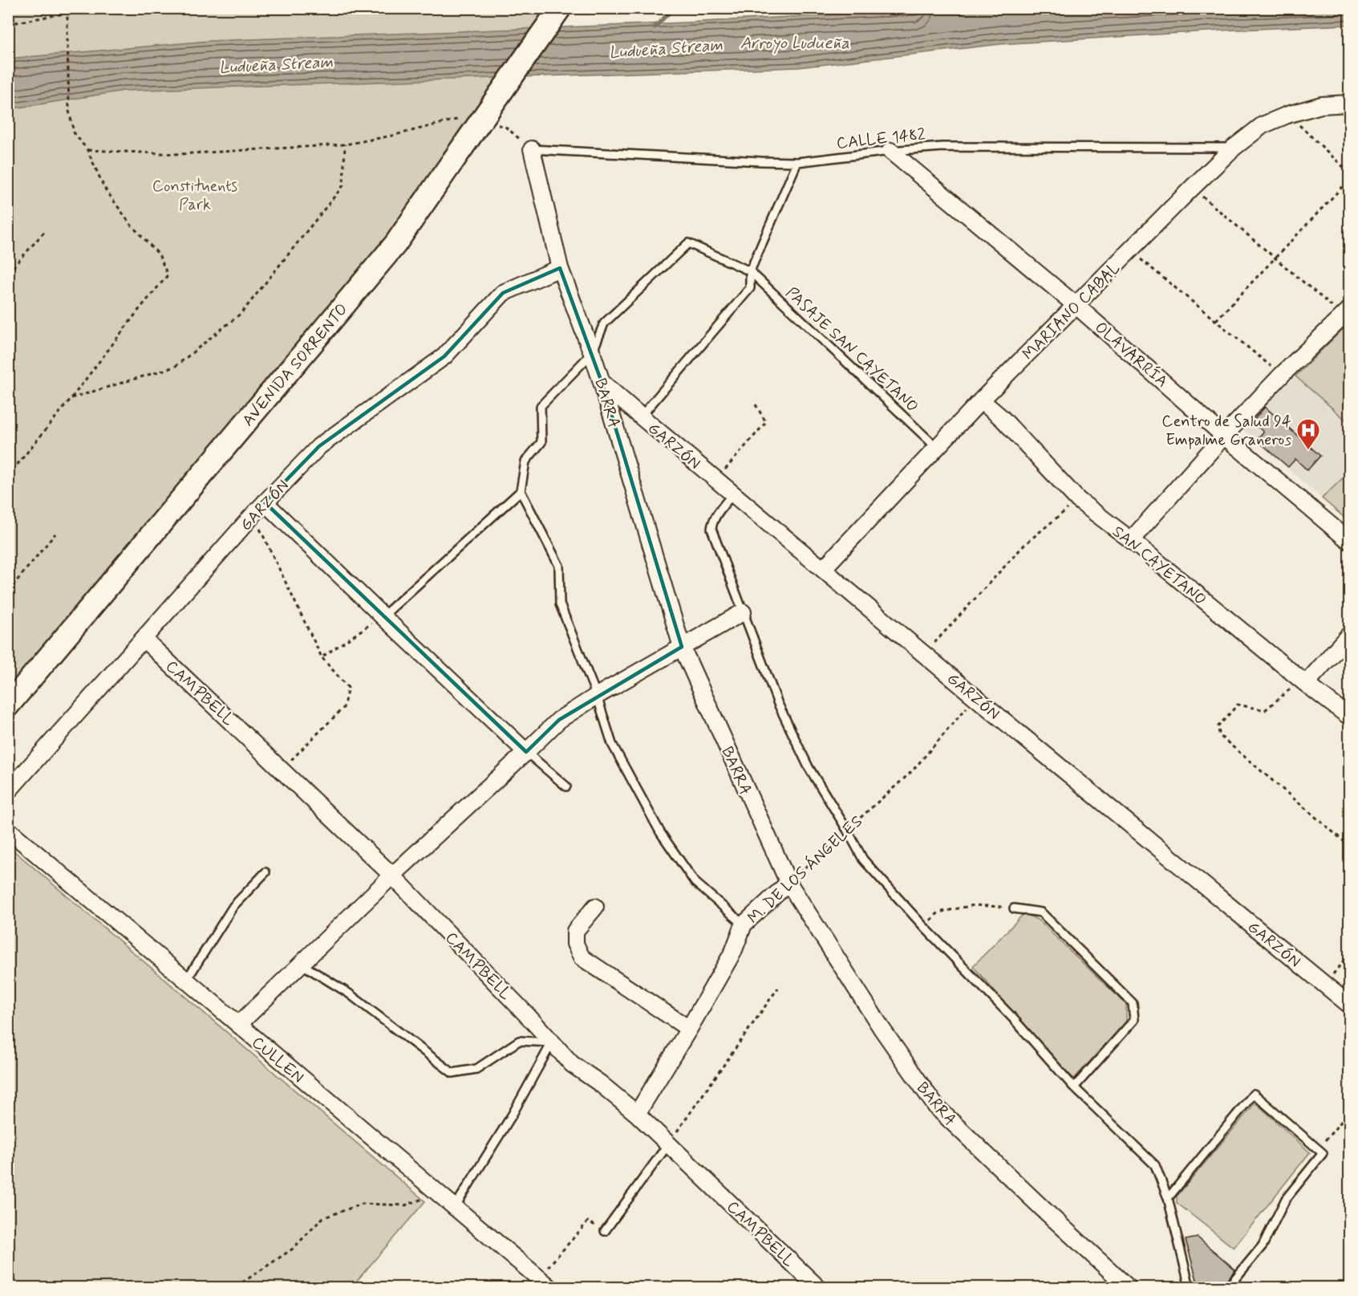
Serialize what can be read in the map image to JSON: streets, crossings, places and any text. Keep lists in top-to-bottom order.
{
  "streets": {
    "main road": ["AVENIDA SORRENTO"],
    "street": [
      "MARIANO CABAL",
      "OLAVARRÍA",
      "BARRA",
      "GARZÓN",
      "SAN CAYETANO",
      "CAMPBELL",
      "M. DE LOS ÁNGELES",
      "CULLEN"
    ],
    "lane": ["CALLE 1482", "PASAJE SAN CAYETANO"]
  },
  "crossings": [
    ["CALLE 1482", "MARIANO CABAL"],
    ["CALLE 1482", "OLAVARRÍA"],
    ["CALLE 1482", "BARRA"],
    ["MARIANO CABAL", "PASAJE SAN CAYETANO"],
    ["MARIANO CABAL", "OLAVARRÍA"],
    ["MARIANO CABAL", "GARZÓN"],
    ["MARIANO CABAL", "SAN CAYETANO"],
    ["PASAJE SAN CAYETANO", "BARRA"],
    ["BARRA", "GARZÓN"],
    ["BARRA", "M. DE LOS ÁNGELES"],
    ["GARZÓN", "CAMPBELL"],
    ["GARZÓN", "M. DE LOS ÁNGELES"],
    ["CAMPBELL", "M. DE LOS ÁNGELES"]
  ],
  "water": ["Arroyo Ludueña", "Ludueña Stream"],
  "parks": ["Constituents Park"],
  "places": {
    "hospital": ["Centro de Salud 94 Empalme Graneros"]
  }
}
